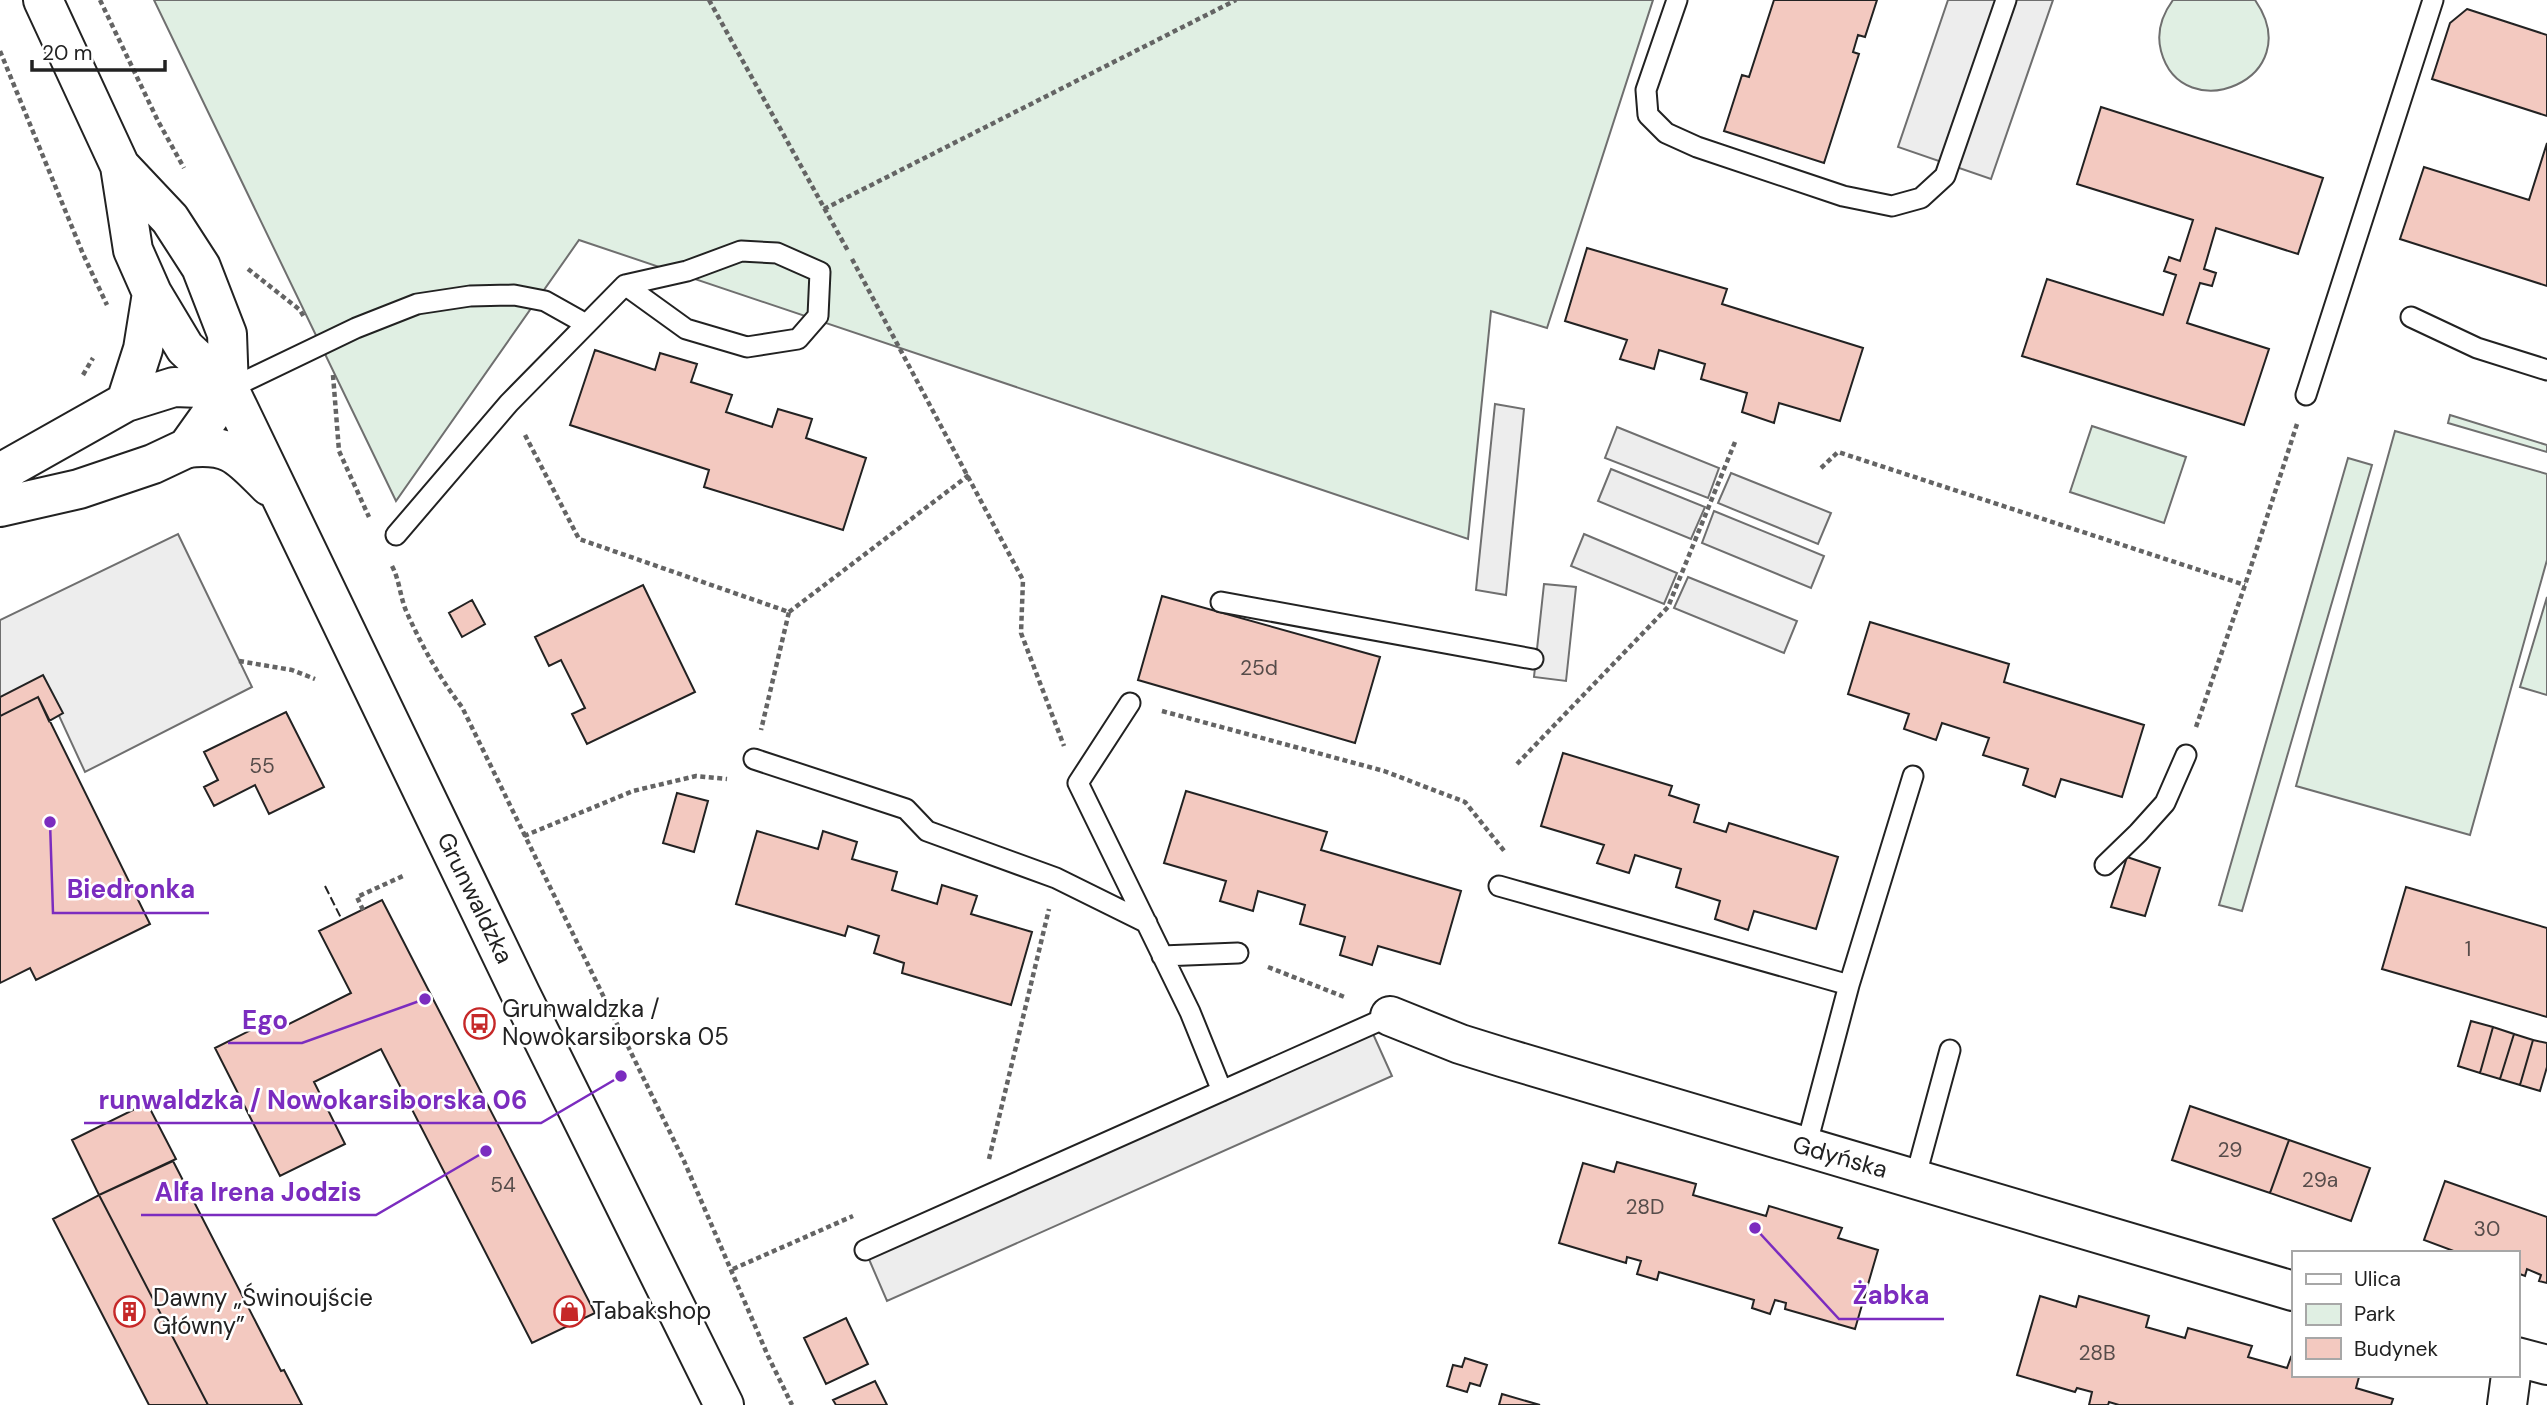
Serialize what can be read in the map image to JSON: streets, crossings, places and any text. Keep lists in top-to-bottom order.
{
  "streets": {
    "street": ["Grunwaldzka", "Gdyńska"]
  },
  "places": {
    "other": [
      "Biedronka",
      "Ego",
      "runwaldzka / Nowokarsiborska 06",
      "Alfa Irena Jodzis",
      "Żabka"
    ],
    "bus stop": ["Grunwaldzka / Nowokarsiborska 05"],
    "shop": ["Tabakshop"],
    "building": ["Dawny „Świnoujście Główny”"]
  },
  "house_numbers": [
    "25d",
    "55",
    "1",
    "29",
    "29a",
    "54",
    "28D",
    "30",
    "28B"
  ],
  "legend": ["Ulica", "Park", "Budynek"],
  "scale_bar": "20 m"
}
